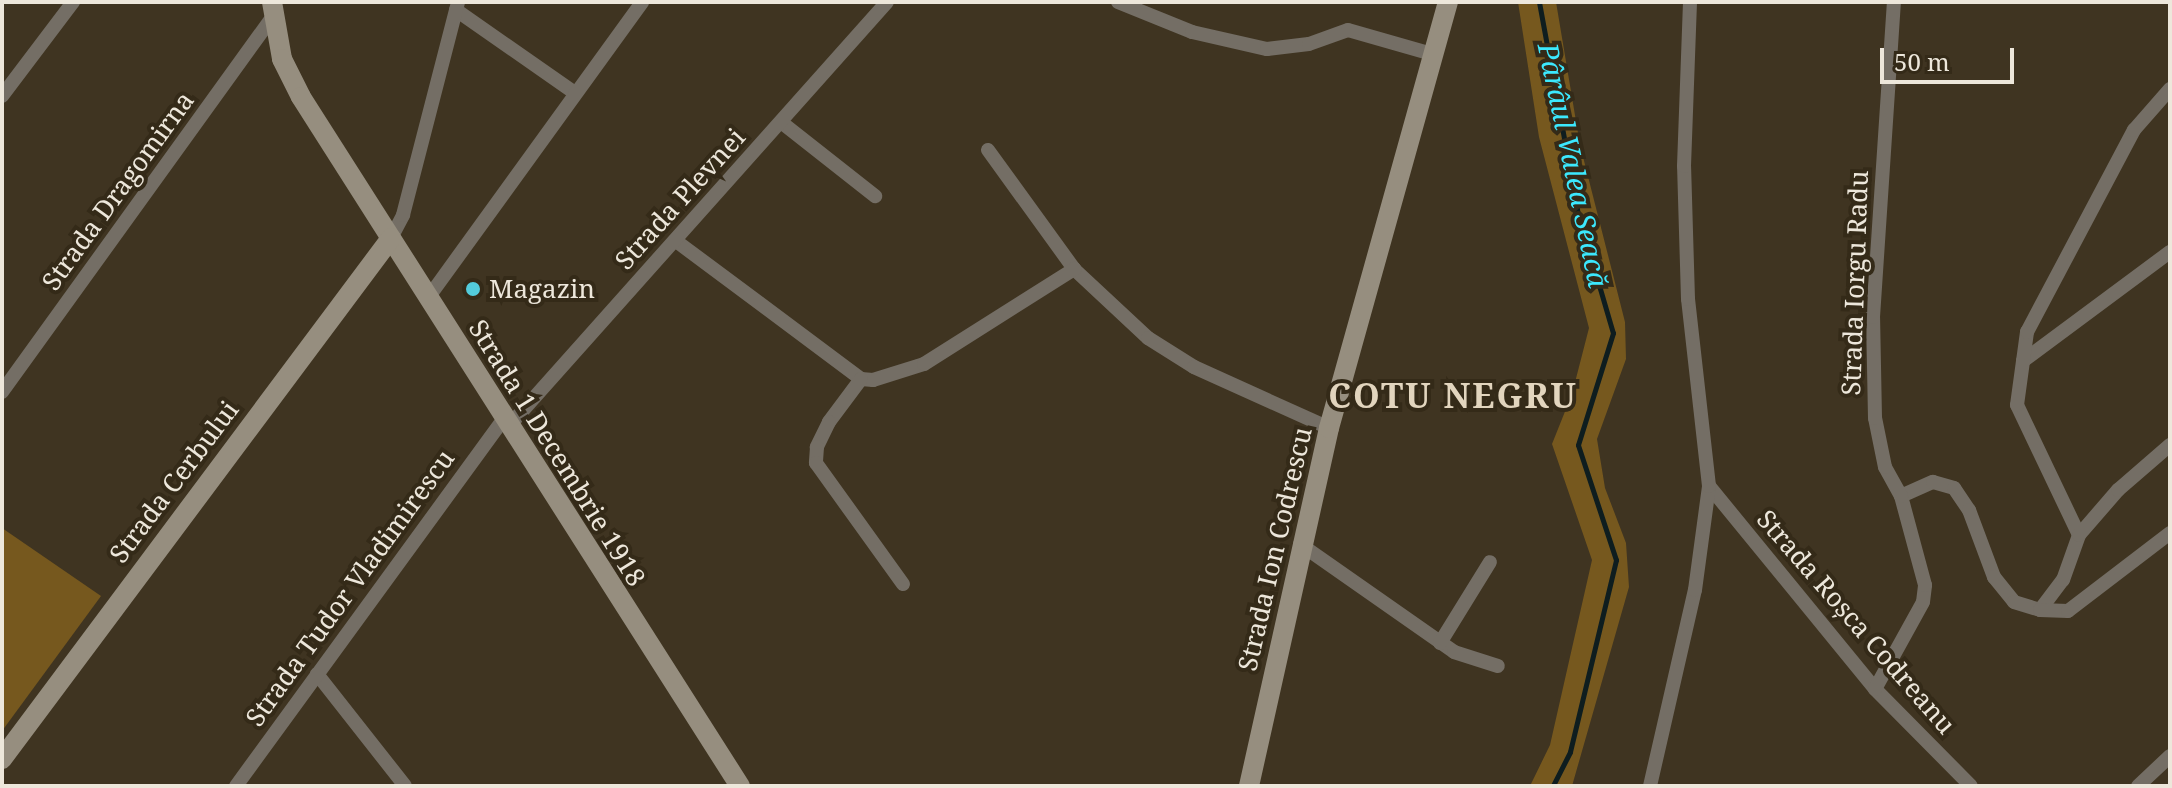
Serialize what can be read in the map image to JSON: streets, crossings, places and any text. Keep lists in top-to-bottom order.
{
  "streets": {
    "main road": ["Strada 1 Decembrie 1918", "Strada Cerbului", "Strada Ion Codrescu"],
    "street": [
      "Strada Dragomirna",
      "Strada Plevnei",
      "Strada Iorgu Radu",
      "Strada Tudor Vladimirescu",
      "Strada Roșca Codreanu"
    ]
  },
  "crossings": [
    ["Strada Dragomirna", "Strada 1 Decembrie 1918"],
    ["Strada Plevnei", "Strada 1 Decembrie 1918"],
    ["Strada Plevnei", "Strada Tudor Vladimirescu"],
    ["Strada Iorgu Radu", "Strada Roșca Codreanu"],
    ["Strada 1 Decembrie 1918", "Strada Cerbului"],
    ["Strada 1 Decembrie 1918", "Strada Tudor Vladimirescu"]
  ],
  "districts": ["COTU NEGRU"],
  "water": ["Pârâul Valea Seacă"],
  "places": ["Magazin"],
  "scale_bar": "50 m"
}
